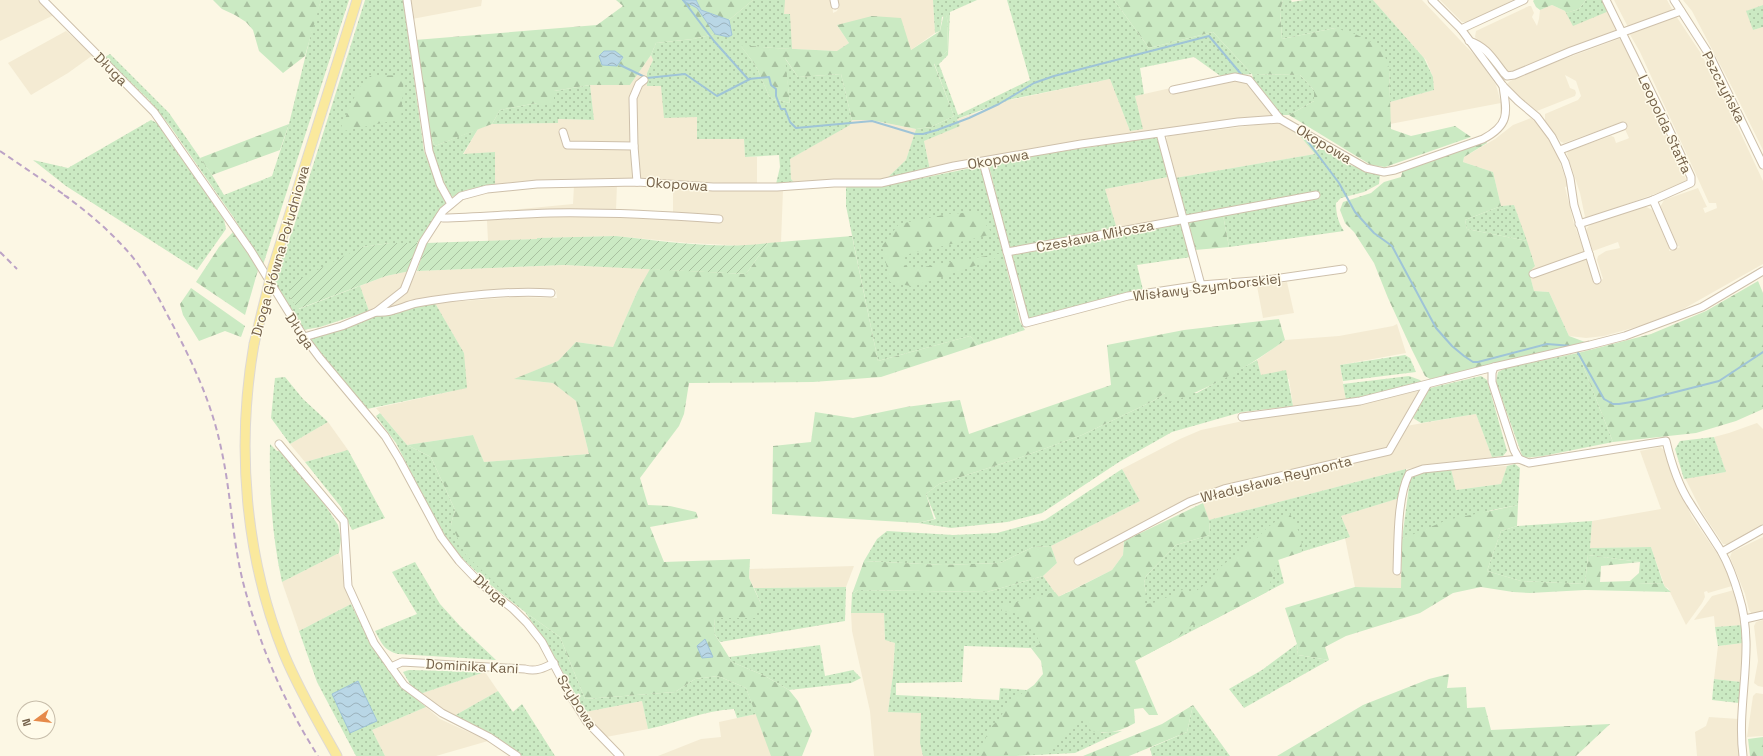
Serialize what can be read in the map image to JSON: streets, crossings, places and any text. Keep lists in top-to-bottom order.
{
  "streets": {
    "main road": ["Droga Główna Południowa"],
    "street": [
      "Długa",
      "Pszczyńska",
      "Leopolda Staffa",
      "Okopowa",
      "Czesława Miłosza",
      "Wisławy Szymborskiej",
      "Władysława Reymonta",
      "Dominika Kani",
      "Szybowa"
    ]
  },
  "crossings": [
    ["Długa", "Okopowa"],
    ["Długa", "Dominika Kani"],
    ["Długa", "Szybowa"],
    ["Okopowa", "Wisławy Szymborskiej"],
    ["Czesława Miłosza", "Wisławy Szymborskiej"],
    ["Dominika Kani", "Szybowa"]
  ],
  "north": "left"
}
